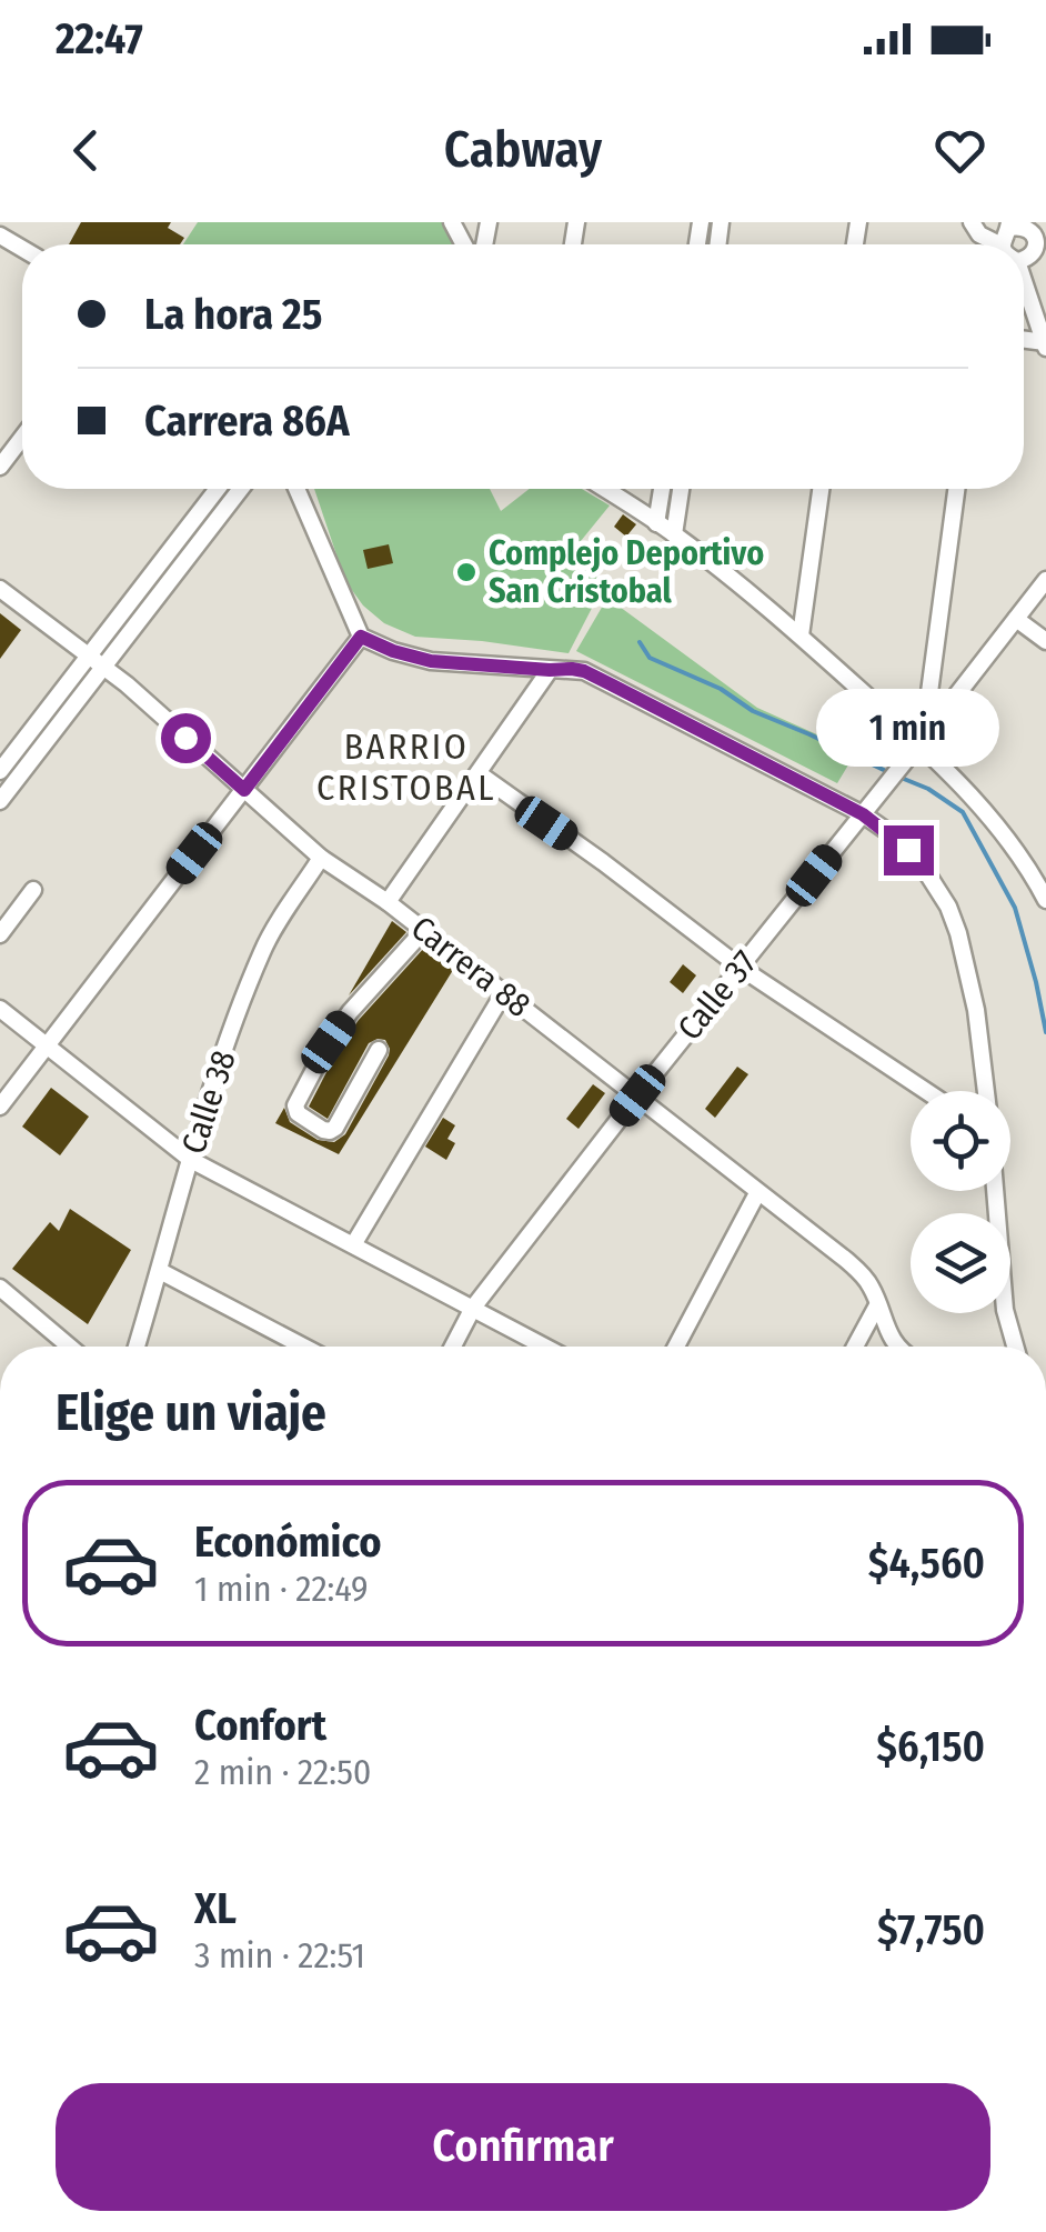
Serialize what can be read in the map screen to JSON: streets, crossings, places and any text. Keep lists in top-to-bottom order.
{
  "streets": {
    "street": ["Carrera 88", "Calle 37", "Calle 38"]
  },
  "crossings": [
    ["Carrera 88", "Calle 37"],
    ["Carrera 88", "Calle 38"]
  ],
  "districts": ["BARRIO CRISTOBAL"],
  "places": ["Complejo Deportivo San Cristobal"],
  "page": {
    "status": "22:47",
    "header": "Cabway",
    "banner": ["La hora 25", "Carrera 86A"],
    "bubble": "1 min",
    "heading": "Elige un viaje",
    "list": [
      {
        "name": "Económico",
        "note": "1 min · 22:49",
        "value": "$4,560"
      },
      {
        "name": "Confort",
        "note": "2 min · 22:50",
        "value": "$6,150"
      },
      {
        "name": "XL",
        "note": "3 min · 22:51",
        "value": "$7,750"
      }
    ],
    "buttons": "Confirmar"
  }
}
